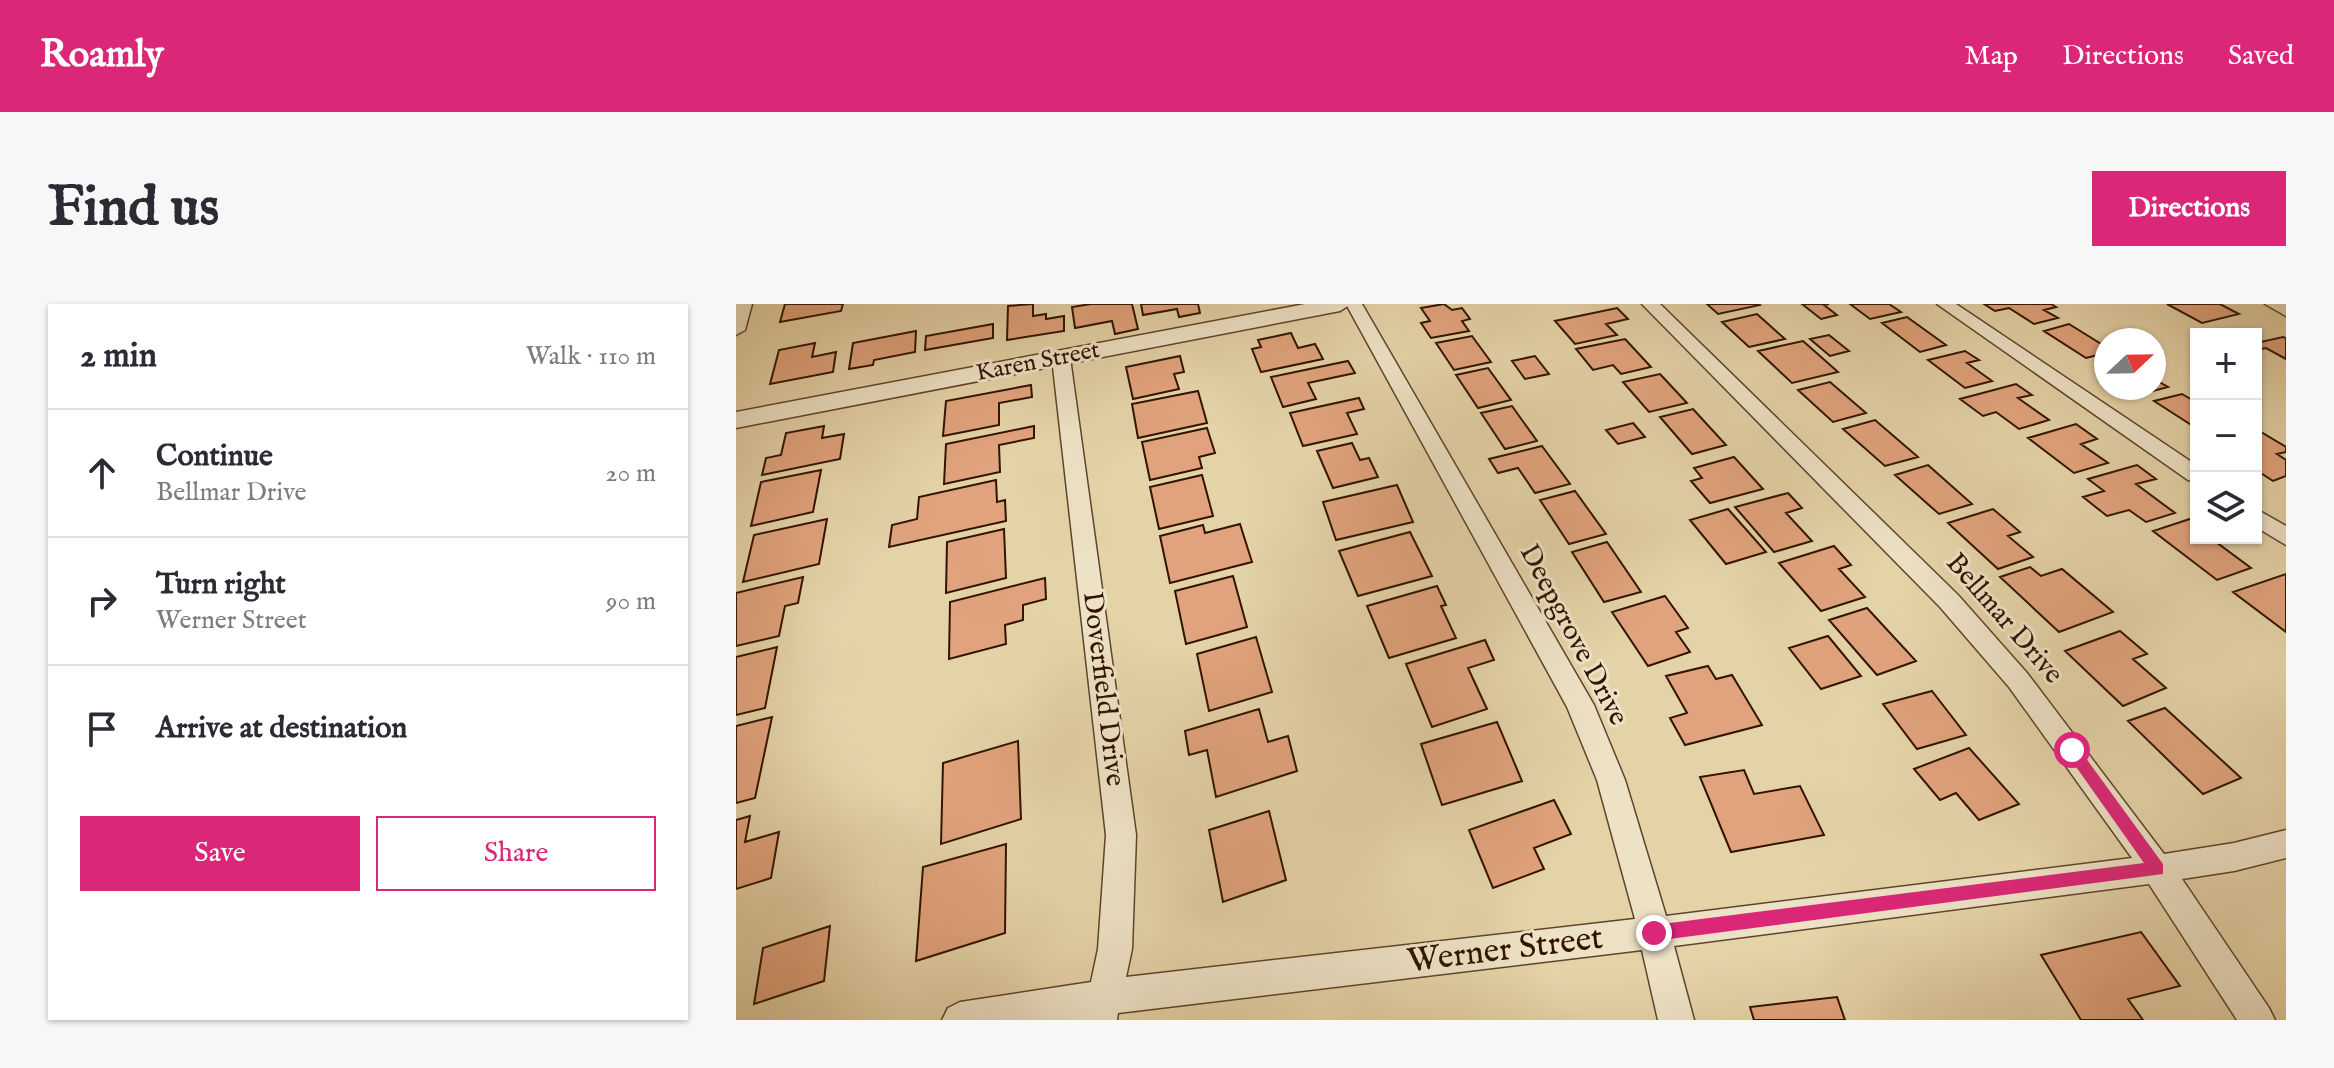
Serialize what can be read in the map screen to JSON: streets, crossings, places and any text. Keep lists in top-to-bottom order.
{
  "streets": {
    "street": [
      "Karen Street",
      "Bellmar Drive",
      "Deepgrove Drive",
      "Doverfield Drive",
      "Werner Street"
    ]
  },
  "crossings": [
    ["Karen Street", "Doverfield Drive"],
    ["Bellmar Drive", "Werner Street"],
    ["Deepgrove Drive", "Werner Street"],
    ["Doverfield Drive", "Werner Street"]
  ],
  "north": "right",
  "page": {
    "header": "Roamly",
    "nav": ["Map", "Directions", "Saved"],
    "buttons": [
      "Directions",
      ["Save", "Share"]
    ],
    "title": "Find us",
    "heading": ["2 min", "Walk · 110 m"],
    "map_buttons": ["+", "−"],
    "list": [
      ["Continue", "Bellmar Drive", "20 m"],
      ["Turn right", "Werner Street", "90 m"],
      "Arrive at destination"
    ]
  }
}
